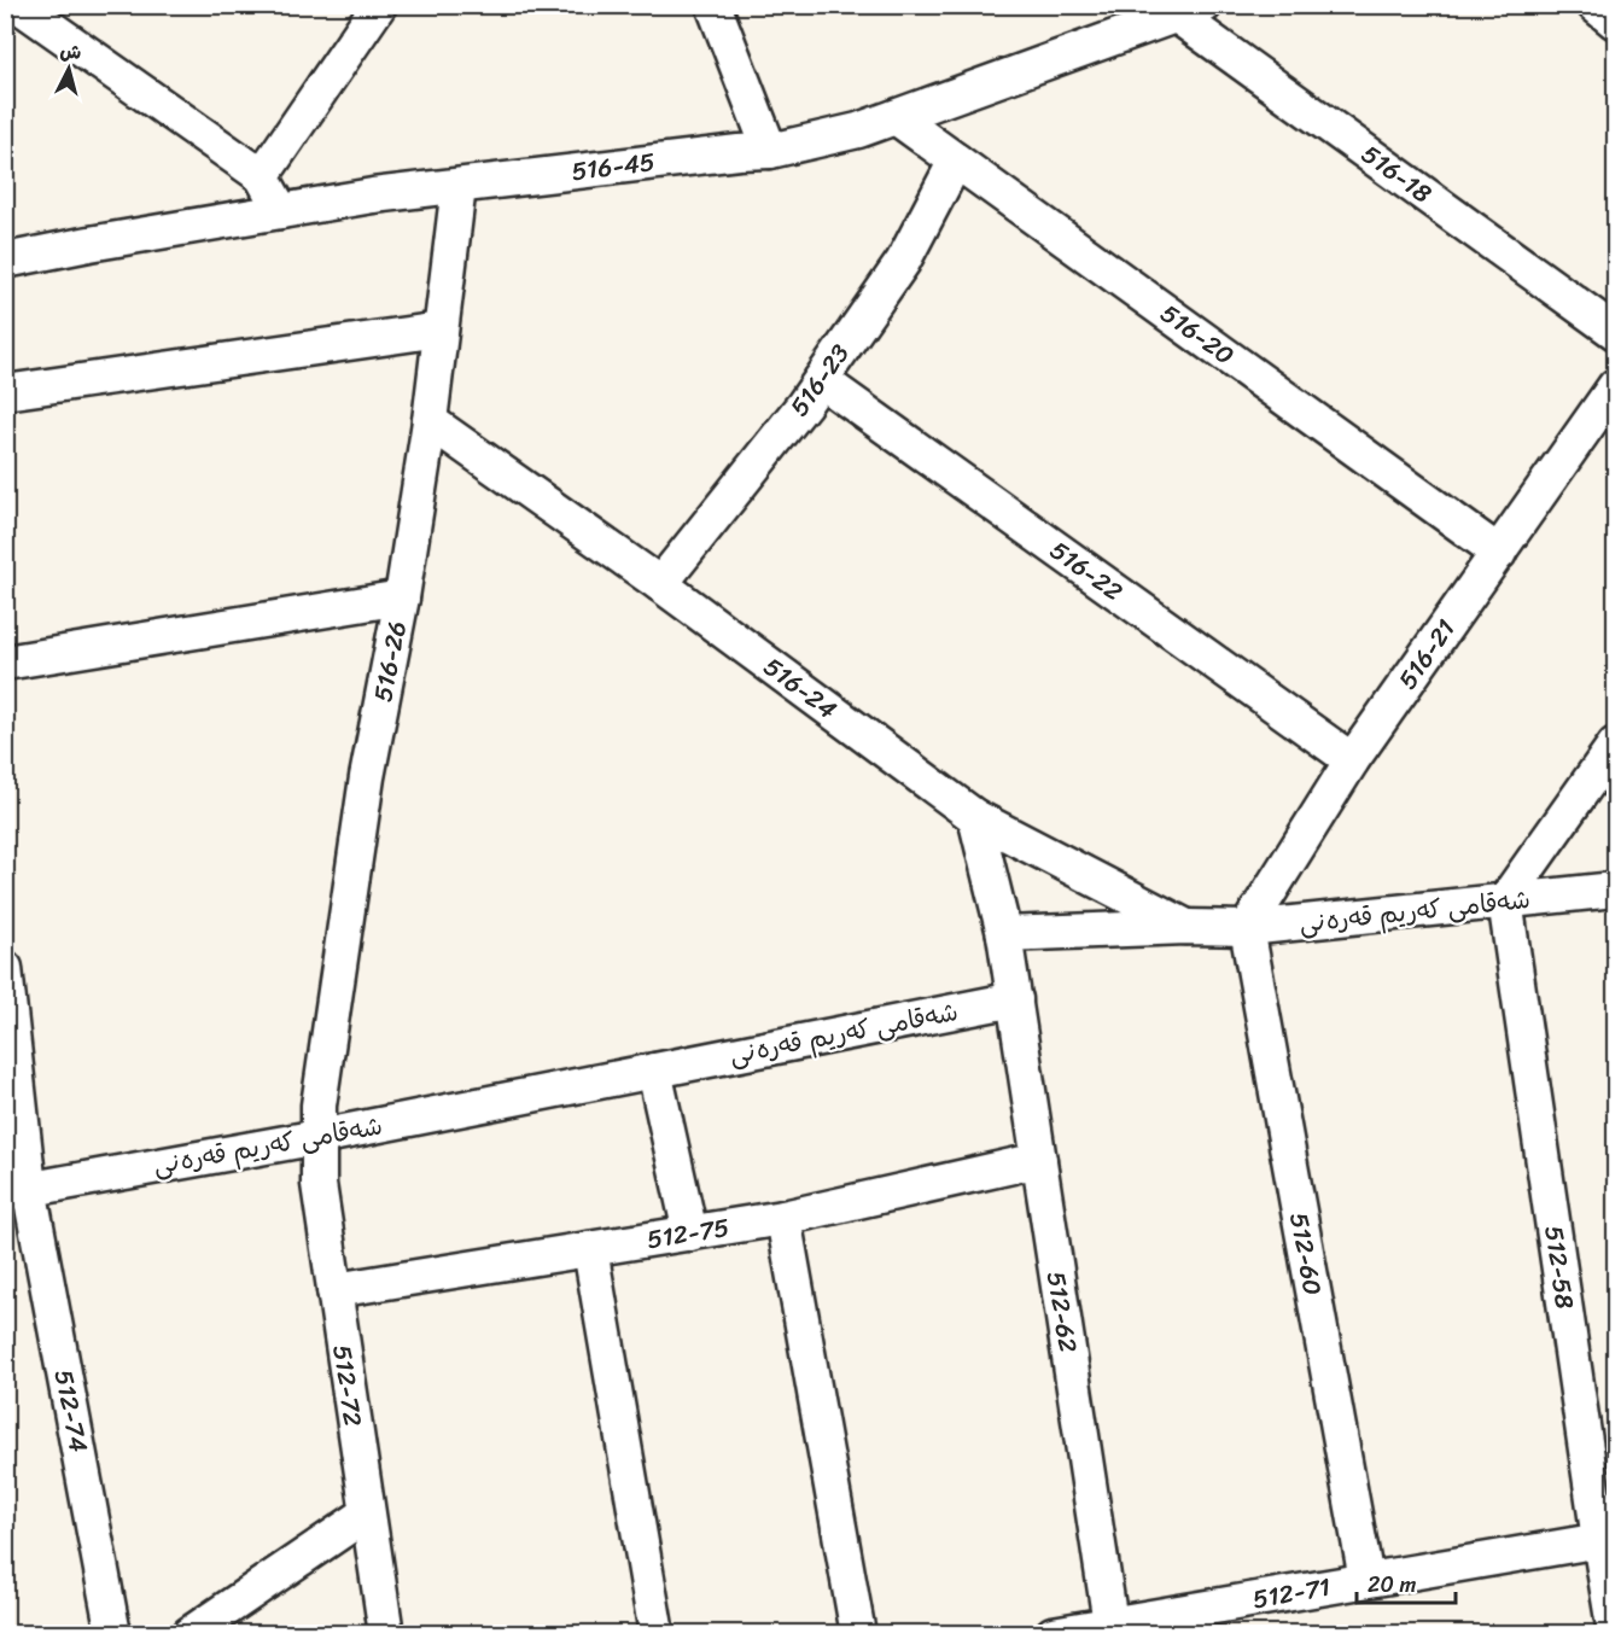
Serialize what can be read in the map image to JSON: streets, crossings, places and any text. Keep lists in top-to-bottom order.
{
  "streets": {
    "street": [
      "516-45",
      "516-18",
      "516-20",
      "516-23",
      "516-22",
      "516-21",
      "516-26",
      "516-24",
      "شەقامی کەریم قەرەنی",
      "512-75",
      "512-60",
      "512-58",
      "512-62",
      "512-72",
      "512-74",
      "512-71"
    ]
  },
  "crossings": [
    ["516-45", "516-18"],
    ["516-45", "516-20"],
    ["516-45", "516-26"],
    ["516-20", "516-23"],
    ["516-20", "516-21"],
    ["516-23", "516-22"],
    ["516-23", "516-24"],
    ["516-22", "516-21"],
    ["516-21", "شەقامی کەریم قەرەنی"],
    ["516-21", "512-60"],
    ["516-26", "516-24"],
    ["516-26", "شەقامی کەریم قەرەنی"],
    ["516-26", "512-72"],
    ["516-24", "شەقامی کەریم قەرەنی"],
    ["شەقامی کەریم قەرەنی", "512-60"],
    ["شەقامی کەریم قەرەنی", "512-58"],
    ["شەقامی کەریم قەرەنی", "512-62"],
    ["شەقامی کەریم قەرەنی", "512-72"],
    ["شەقامی کەریم قەرەنی", "512-74"],
    ["512-75", "512-62"],
    ["512-75", "512-72"],
    ["512-60", "512-71"],
    ["512-58", "512-71"],
    ["512-62", "512-71"]
  ],
  "scale_bar": "20 m",
  "north": "top"
}
